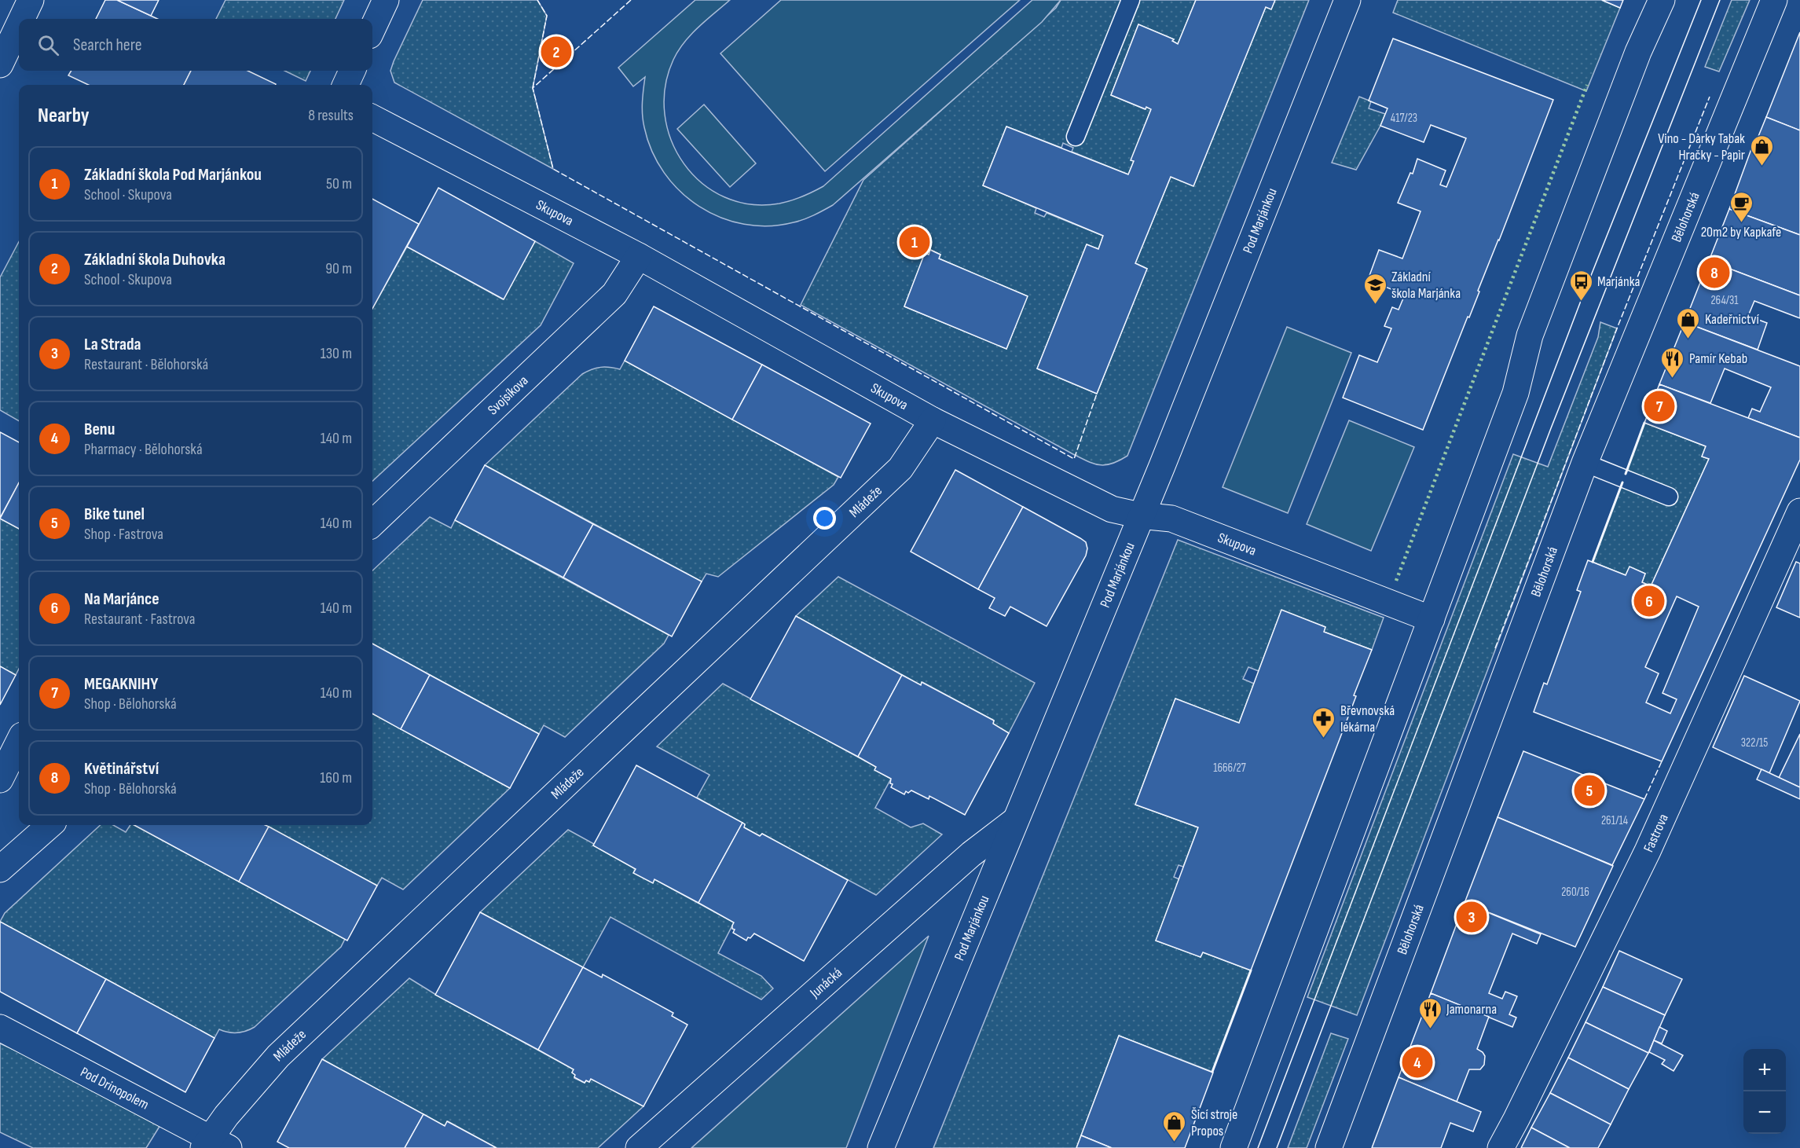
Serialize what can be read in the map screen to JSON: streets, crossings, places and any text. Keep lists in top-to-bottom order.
{
  "streets": {
    "street": [
      "Skupova",
      "Bělohorská",
      "Pod Marjánkou",
      "Svojsíkova",
      "Mládeže",
      "Fastrova",
      "Junácká",
      "Pod Drinopolem"
    ]
  },
  "crossings": [
    ["Skupova", "Pod Marjánkou"],
    ["Skupova", "Svojsíkova"],
    ["Skupova", "Mládeže"],
    ["Pod Marjánkou", "Junácká"],
    ["Mládeže", "Pod Drinopolem"]
  ],
  "places": {
    "shop": ["Vino - Dàrky Tabak Hračky - Papìr", "Kadeřnictví", "Šicí stroje Propos"],
    "cafe": ["20m2 by Kapkafe"],
    "bus stop": ["Marjánka"],
    "school or university": ["Základní škola Marjánka"],
    "restaurant": ["Pamír Kebab", "Jamonarna"],
    "pharmacy": ["Břevnovská lékárna"]
  },
  "house_numbers": [
    "417/23",
    "264/31",
    "322/15",
    "1666/27",
    "261/14",
    "260/16"
  ],
  "page": {
    "search": "Search here",
    "pins": [
      "2",
      "1",
      "8",
      "7",
      "6",
      "5",
      "3",
      "4"
    ],
    "heading": ["Nearby", "8 results"],
    "list": [
      {
        "mark": "1",
        "name": "Základní škola Pod Marjánkou",
        "note": "School · Skupova",
        "value": "50 m"
      },
      {
        "mark": "2",
        "name": "Základní škola Duhovka",
        "note": "School · Skupova",
        "value": "90 m"
      },
      {
        "mark": "3",
        "name": "La Strada",
        "note": "Restaurant · Bělohorská",
        "value": "130 m"
      },
      {
        "mark": "4",
        "name": "Benu",
        "note": "Pharmacy · Bělohorská",
        "value": "140 m"
      },
      {
        "mark": "5",
        "name": "Bike tunel",
        "note": "Shop · Fastrova",
        "value": "140 m"
      },
      {
        "mark": "6",
        "name": "Na Marjánce",
        "note": "Restaurant · Fastrova",
        "value": "140 m"
      },
      {
        "mark": "7",
        "name": "MEGAKNIHY",
        "note": "Shop · Bělohorská",
        "value": "140 m"
      },
      {
        "mark": "8",
        "name": "Květinářství",
        "note": "Shop · Bělohorská",
        "value": "160 m"
      }
    ],
    "map_buttons": ["+", "−"]
  }
}
